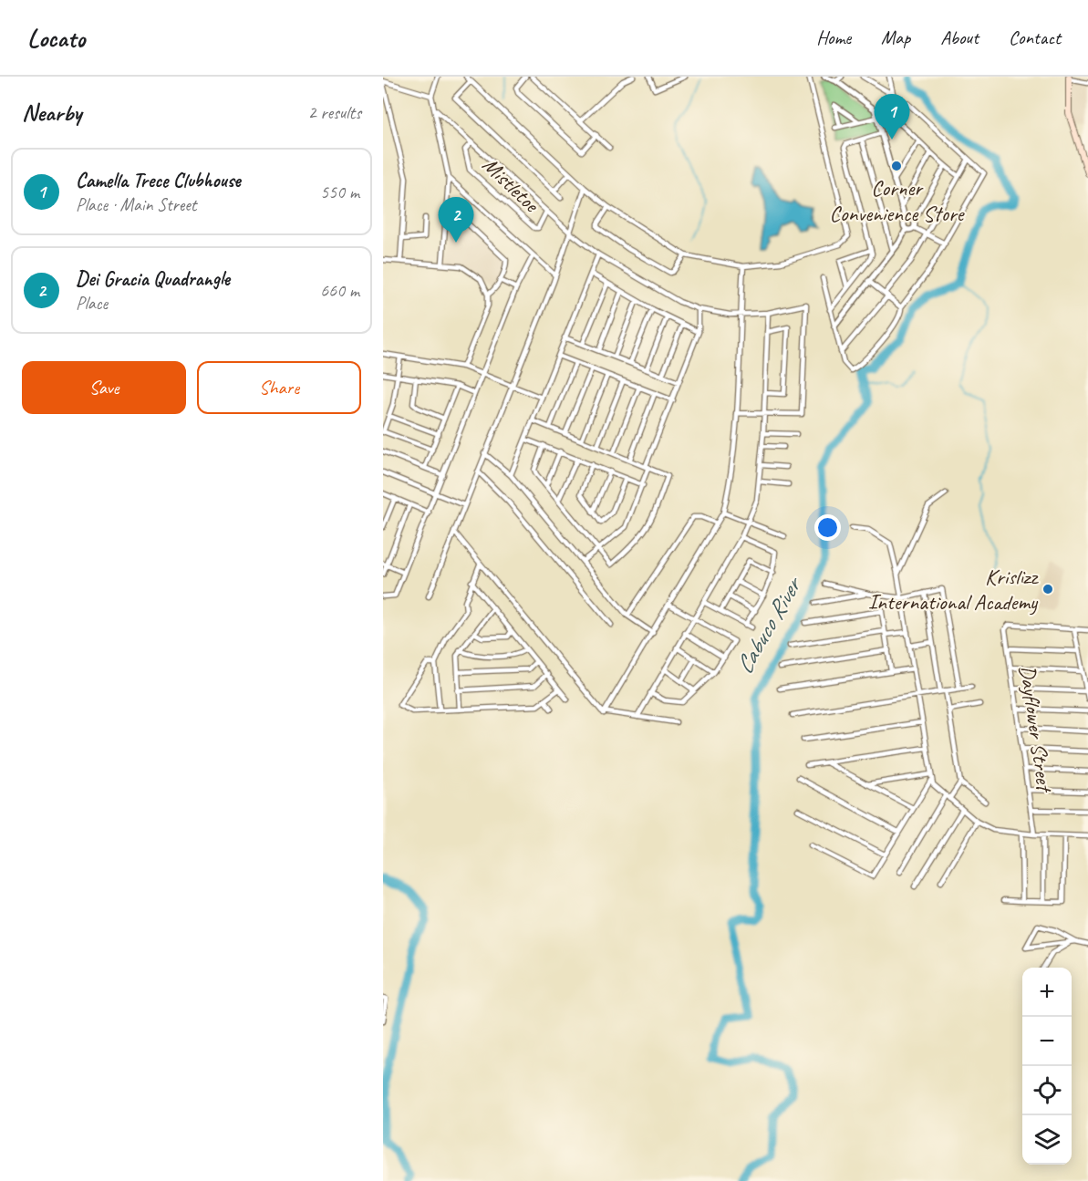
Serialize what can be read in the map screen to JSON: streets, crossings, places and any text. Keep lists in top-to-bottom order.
{
  "streets": {
    "street": ["Mistletoe", "Dayflower Street"]
  },
  "water": ["Cabuco River"],
  "places": ["Corner Convenience Store", "Krislizz International Academy"],
  "page": {
    "header": "Locato",
    "nav": [
      "Home",
      "Map",
      "About",
      "Contact"
    ],
    "heading": ["Nearby", "2 results"],
    "pins": ["1", "2"],
    "list": [
      {
        "mark": "1",
        "name": "Camella Trece Clubhouse",
        "note": "Place · Main Street",
        "value": "550 m"
      },
      {
        "mark": "2",
        "name": "Dei Gracia Quadrangle",
        "note": "Place",
        "value": "660 m"
      }
    ],
    "buttons": ["Save", "Share"],
    "map_buttons": ["+", "−"]
  }
}
